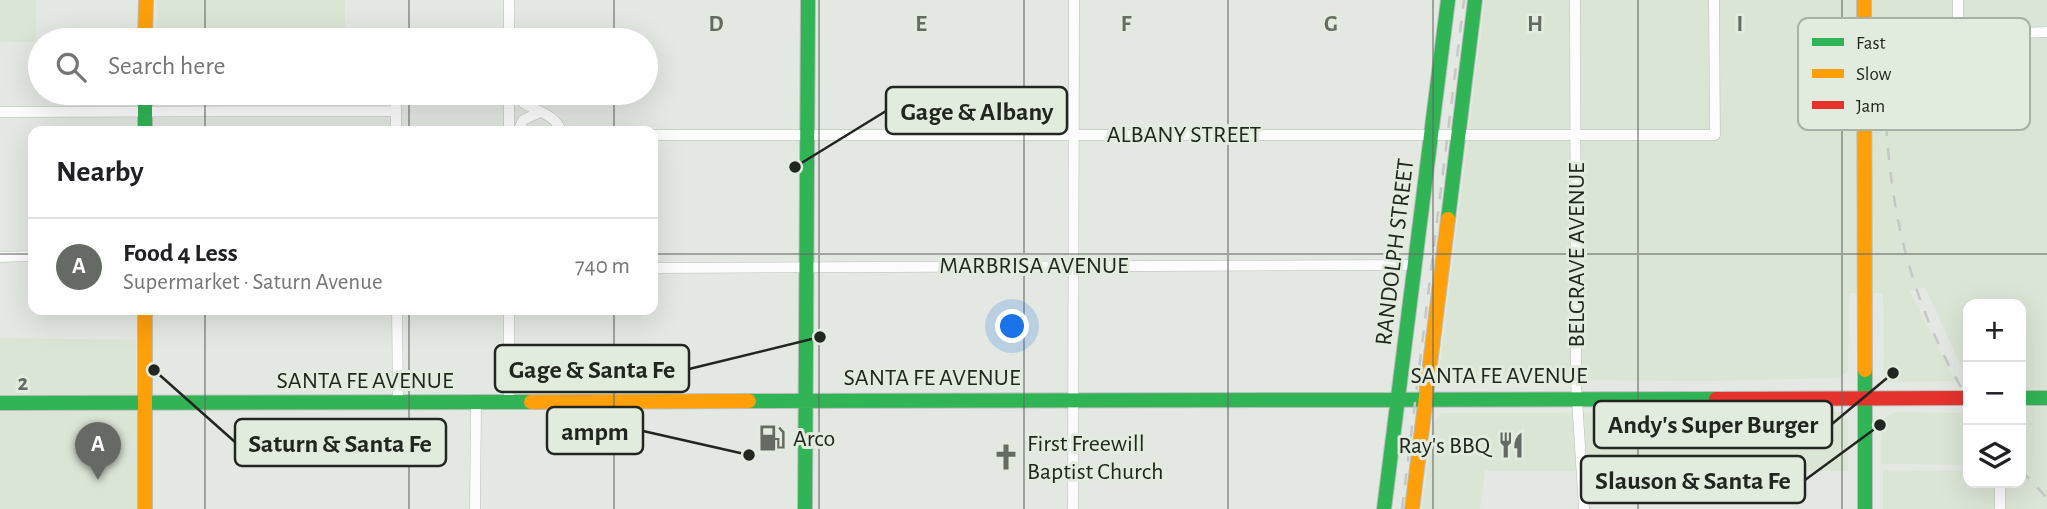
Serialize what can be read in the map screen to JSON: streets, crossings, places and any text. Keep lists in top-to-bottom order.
{
  "streets": {
    "main road": ["RANDOLPH STREET", "SANTA FE AVENUE"],
    "street": ["ALBANY STREET", "BELGRAVE AVENUE", "MARBRISA AVENUE"]
  },
  "crossings": [
    ["ALBANY STREET", "RANDOLPH STREET"],
    ["ALBANY STREET", "BELGRAVE AVENUE"],
    ["RANDOLPH STREET", "MARBRISA AVENUE"],
    ["RANDOLPH STREET", "SANTA FE AVENUE"],
    ["BELGRAVE AVENUE", "SANTA FE AVENUE"]
  ],
  "places": {
    "other": [
      "Gage & Albany",
      "Gage & Santa Fe",
      "Saturn & Santa Fe",
      "Andy's Super Burger",
      "Slauson & Santa Fe",
      "ampm"
    ],
    "fuel station": ["Arco"],
    "restaurant": ["Ray's BBQ"],
    "church": ["First Freewill Baptist Church"]
  },
  "legend": ["Fast", "Slow", "Jam"],
  "page": {
    "search": "Search here",
    "heading": "Nearby",
    "list": [
      {
        "mark": "A",
        "name": "Food 4 Less",
        "note": "Supermarket · Saturn Avenue",
        "value": "740 m"
      }
    ],
    "map_buttons": ["+", "−"],
    "pins": "A"
  },
  "grid": {
    "columns": [
      "D",
      "E",
      "F",
      "G",
      "H",
      "I"
    ],
    "rows": ["2"]
  }
}
